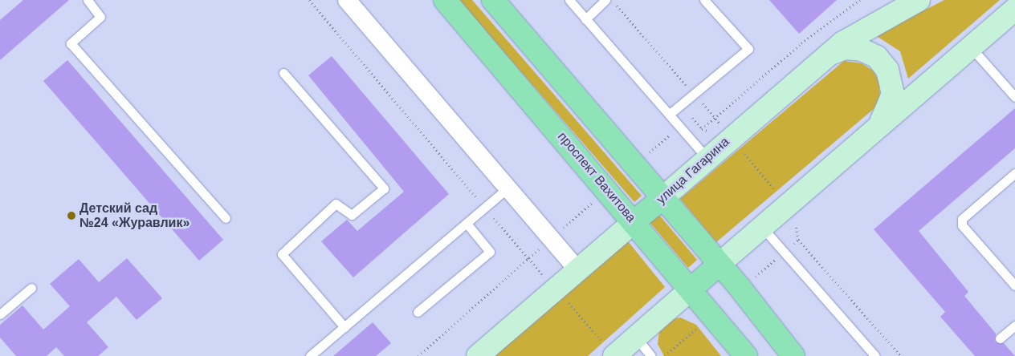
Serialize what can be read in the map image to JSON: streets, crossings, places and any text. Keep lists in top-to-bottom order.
{
  "streets": {
    "main road": ["улица Гагарина", "проспект Вахитова"]
  },
  "crossings": [
    ["улица Гагарина", "проспект Вахитова"]
  ],
  "places": ["Детский сад №24 «Журавлик»"]
}
